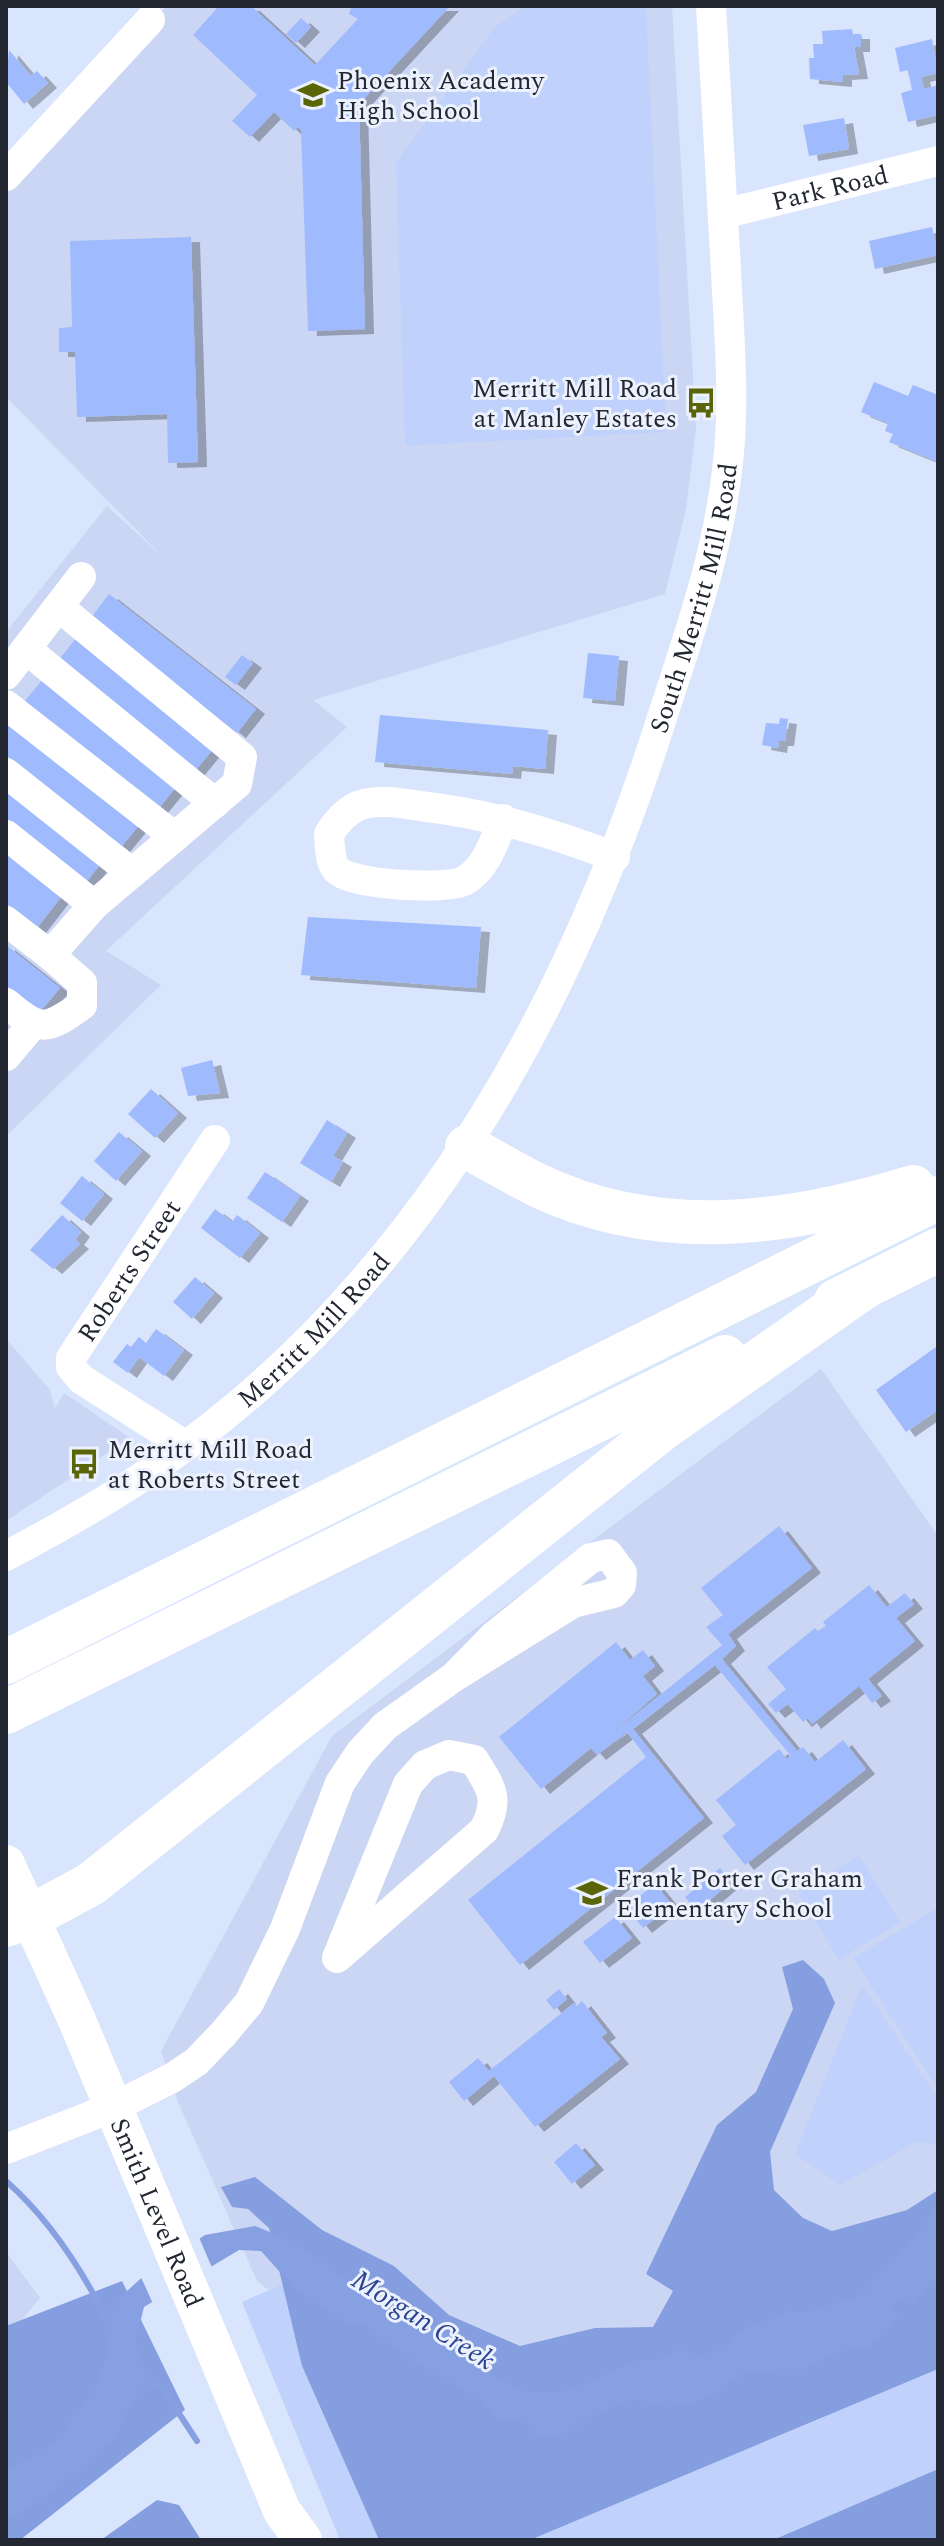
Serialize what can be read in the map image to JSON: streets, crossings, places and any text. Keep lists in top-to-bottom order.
{
  "streets": {
    "main road": ["Smith Level Road"],
    "street": [
      "Park Road",
      "South Merritt Mill Road",
      "Roberts Street",
      "Merritt Mill Road"
    ]
  },
  "crossings": [
    ["Park Road", "South Merritt Mill Road"],
    ["South Merritt Mill Road", "Merritt Mill Road"],
    ["Roberts Street", "Merritt Mill Road"]
  ],
  "water": ["Morgan Creek"],
  "places": {
    "school or university": ["Phoenix Academy High School", "Frank Porter Graham Elementary School"],
    "bus stop": ["Merritt Mill Road at Manley Estates", "Merritt Mill Road at Roberts Street"]
  }
}
